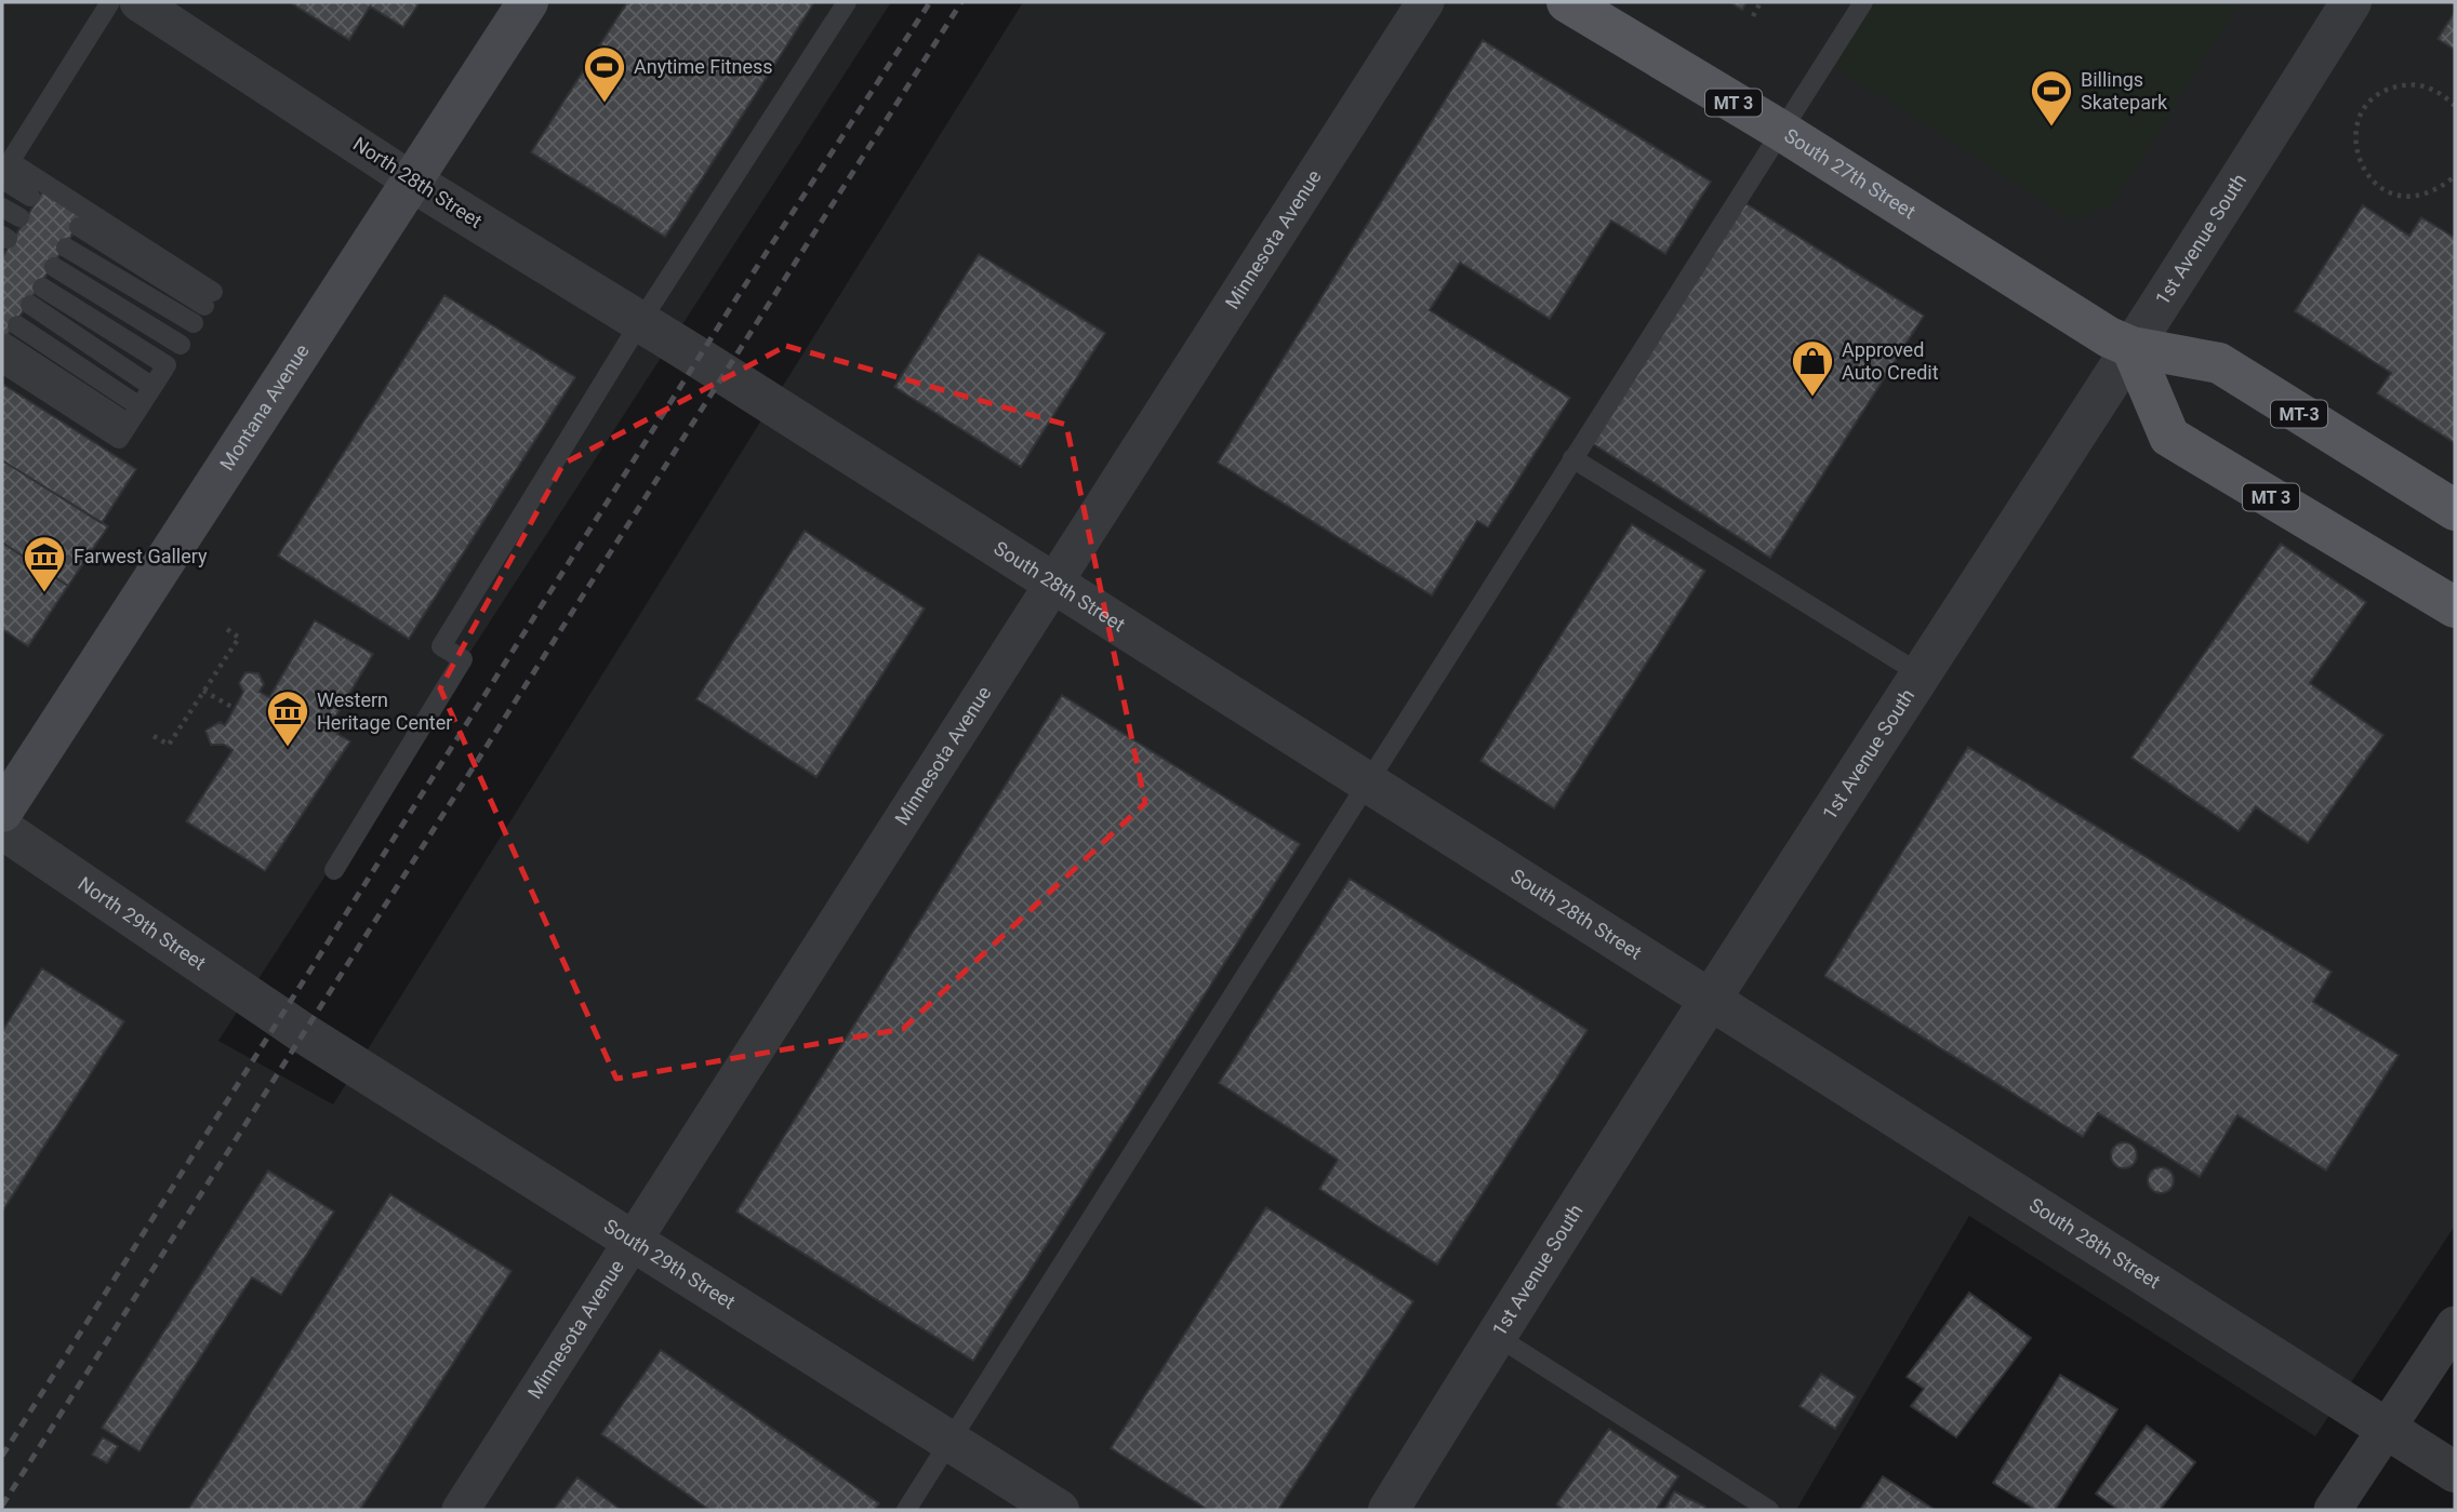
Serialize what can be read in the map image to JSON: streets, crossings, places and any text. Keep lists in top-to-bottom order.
{
  "streets": {
    "main road": [
      "MT 3",
      "South 27th Street",
      "Montana Avenue",
      "MT-3"
    ],
    "street": [
      "North 28th Street",
      "Minnesota Avenue",
      "1st Avenue South",
      "South 28th Street",
      "North 29th Street",
      "South 29th Street"
    ]
  },
  "crossings": [
    ["MT 3", "South 27th Street"],
    ["MT 3", "1st Avenue South"],
    ["South 27th Street", "1st Avenue South"],
    ["North 28th Street", "Montana Avenue"],
    ["North 28th Street", "South 28th Street"],
    ["Minnesota Avenue", "South 28th Street"],
    ["Minnesota Avenue", "South 29th Street"],
    ["1st Avenue South", "South 28th Street"],
    ["North 29th Street", "South 29th Street"]
  ],
  "places": {
    "sports": ["Anytime Fitness", "Billings Skatepark"],
    "shop": ["Approved Auto Credit"],
    "museum": ["Farwest Gallery", "Western Heritage Center"]
  }
}
